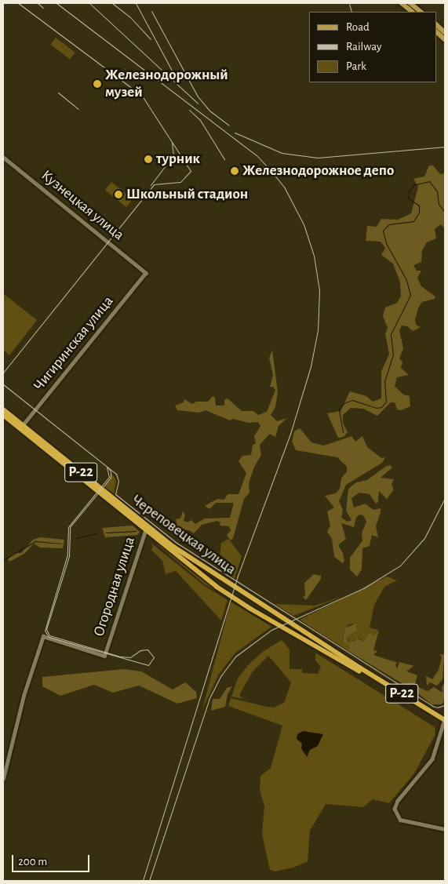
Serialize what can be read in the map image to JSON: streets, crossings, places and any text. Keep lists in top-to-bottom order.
{
  "streets": {
    "highway": ["Р-22", "Череповецкая улица"],
    "street": ["Кузнецкая улица", "Чигиринская улица", "Огородная улица"]
  },
  "crossings": [
    ["Кузнецкая улица", "Чигиринская улица"],
    ["Чигиринская улица", "Череповецкая улица"],
    ["Р-22", "Череповецкая улица"],
    ["Череповецкая улица", "Огородная улица"]
  ],
  "places": [
    "Железнодорожный музей",
    "турник",
    "Железнодорожное депо",
    "Школьный стадион"
  ],
  "legend": ["Road", "Railway", "Park"],
  "scale_bar": "200 m"
}
